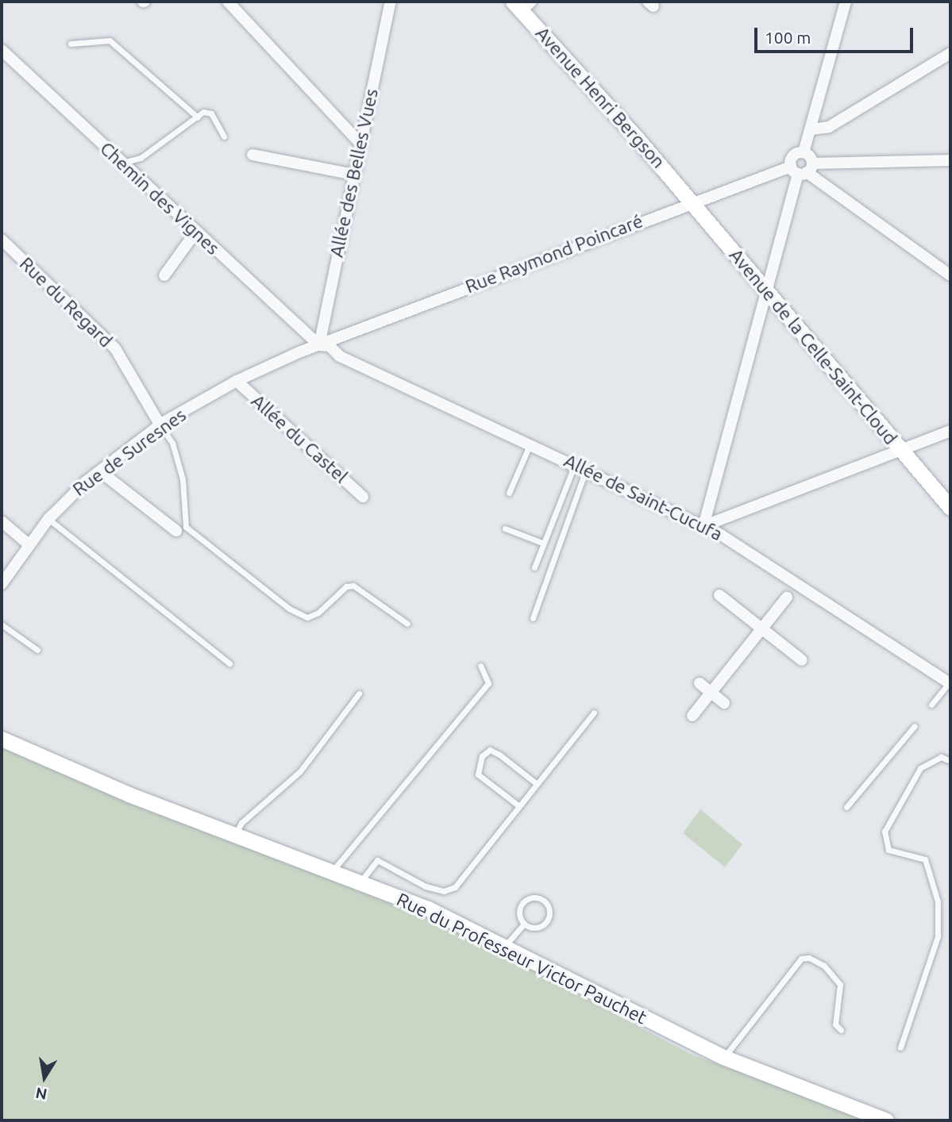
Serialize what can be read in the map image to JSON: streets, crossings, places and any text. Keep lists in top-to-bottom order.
{
  "streets": {
    "street": [
      "Avenue Henri Bergson",
      "Allée des Belles Vues",
      "Chemin des Vignes",
      "Rue Raymond Poincaré",
      "Rue du Regard",
      "Avenue de la Celle-Saint-Cloud",
      "Allée du Castel",
      "Rue de Suresnes",
      "Allée de Saint-Cucufa",
      "Rue du Professeur Victor Pauchet"
    ]
  },
  "crossings": [
    ["Avenue Henri Bergson", "Avenue de la Celle-Saint-Cloud"],
    ["Allée des Belles Vues", "Chemin des Vignes"],
    ["Allée des Belles Vues", "Rue Raymond Poincaré"],
    ["Allée des Belles Vues", "Rue de Suresnes"],
    ["Allée des Belles Vues", "Allée de Saint-Cucufa"],
    ["Chemin des Vignes", "Rue Raymond Poincaré"],
    ["Chemin des Vignes", "Rue de Suresnes"],
    ["Chemin des Vignes", "Allée de Saint-Cucufa"],
    ["Rue Raymond Poincaré", "Avenue de la Celle-Saint-Cloud"],
    ["Rue Raymond Poincaré", "Rue de Suresnes"],
    ["Rue Raymond Poincaré", "Allée de Saint-Cucufa"],
    ["Rue du Regard", "Rue de Suresnes"],
    ["Allée du Castel", "Rue de Suresnes"],
    ["Rue de Suresnes", "Allée de Saint-Cucufa"]
  ],
  "scale_bar": "100 m",
  "north": "bottom"
}
